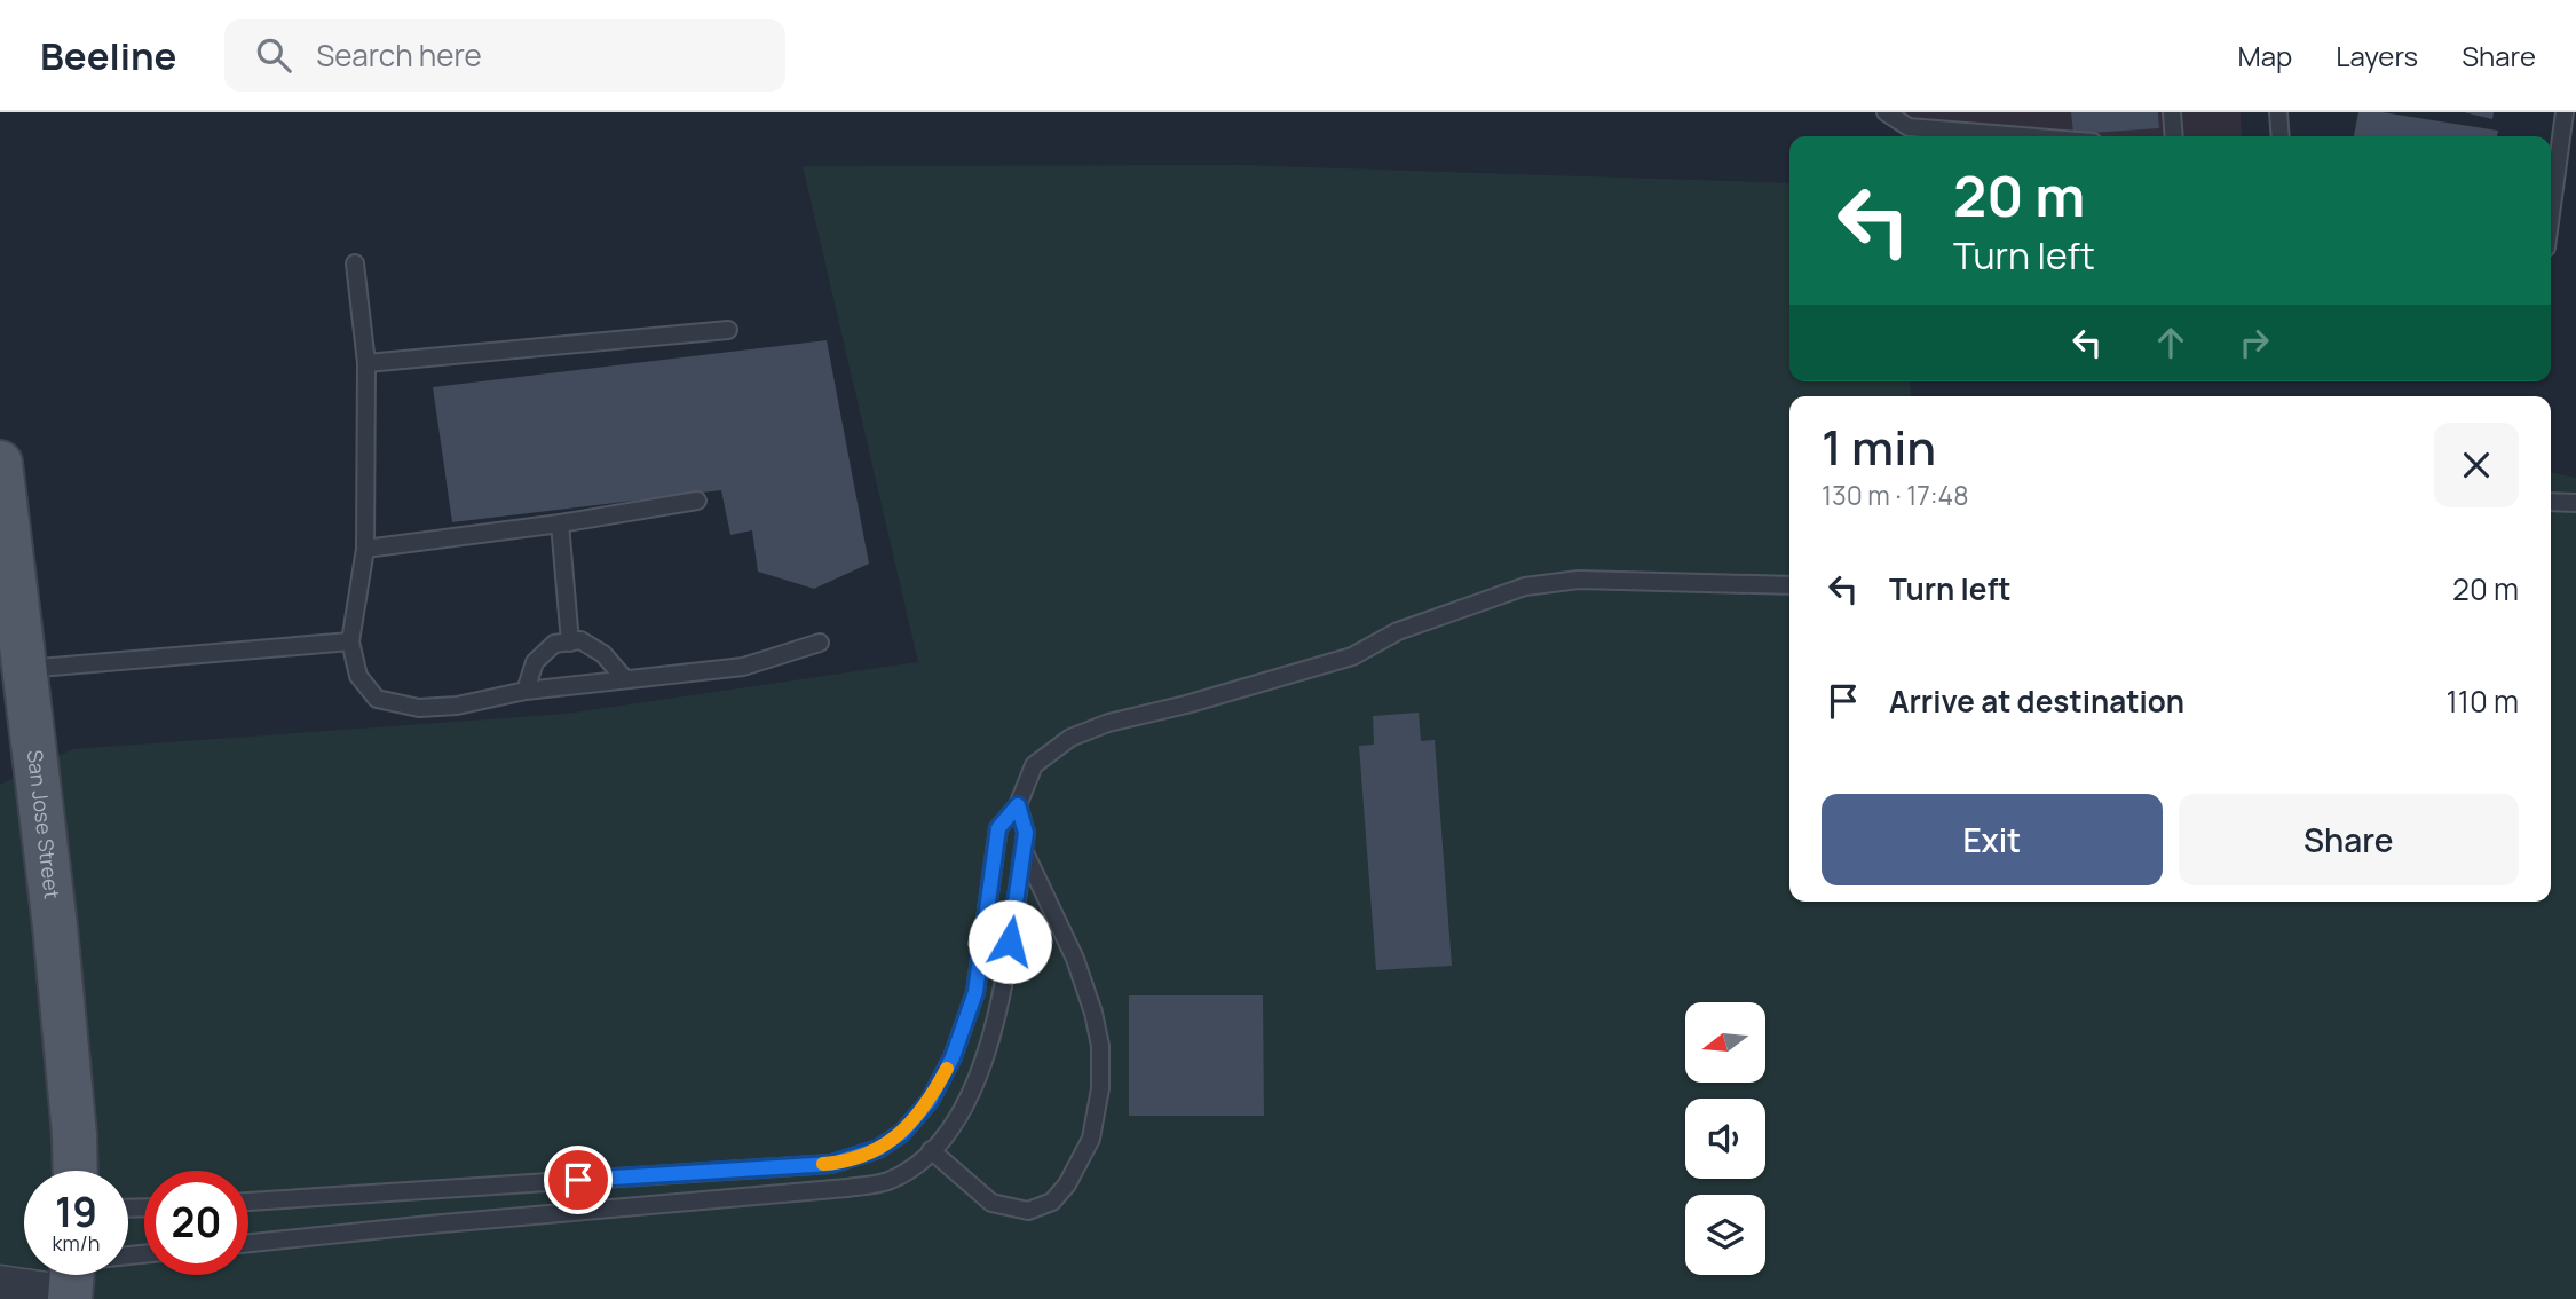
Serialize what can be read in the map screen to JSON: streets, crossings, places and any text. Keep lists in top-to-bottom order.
{
  "streets": {
    "main road": ["San Jose Street"]
  },
  "north": "left",
  "page": {
    "header": "Beeline",
    "search": "Search here",
    "nav": ["Map", "Layers", "Share"],
    "turn": ["20 m", "Turn left"],
    "heading": ["1 min", "130 m · 17:48"],
    "list": [
      {
        "name": "Turn left",
        "value": "20 m"
      },
      {
        "name": "Arrive at destination",
        "value": "110 m"
      }
    ],
    "buttons": ["Exit", "Share"],
    "speed": "19 km/h",
    "limit": "20"
  }
}
